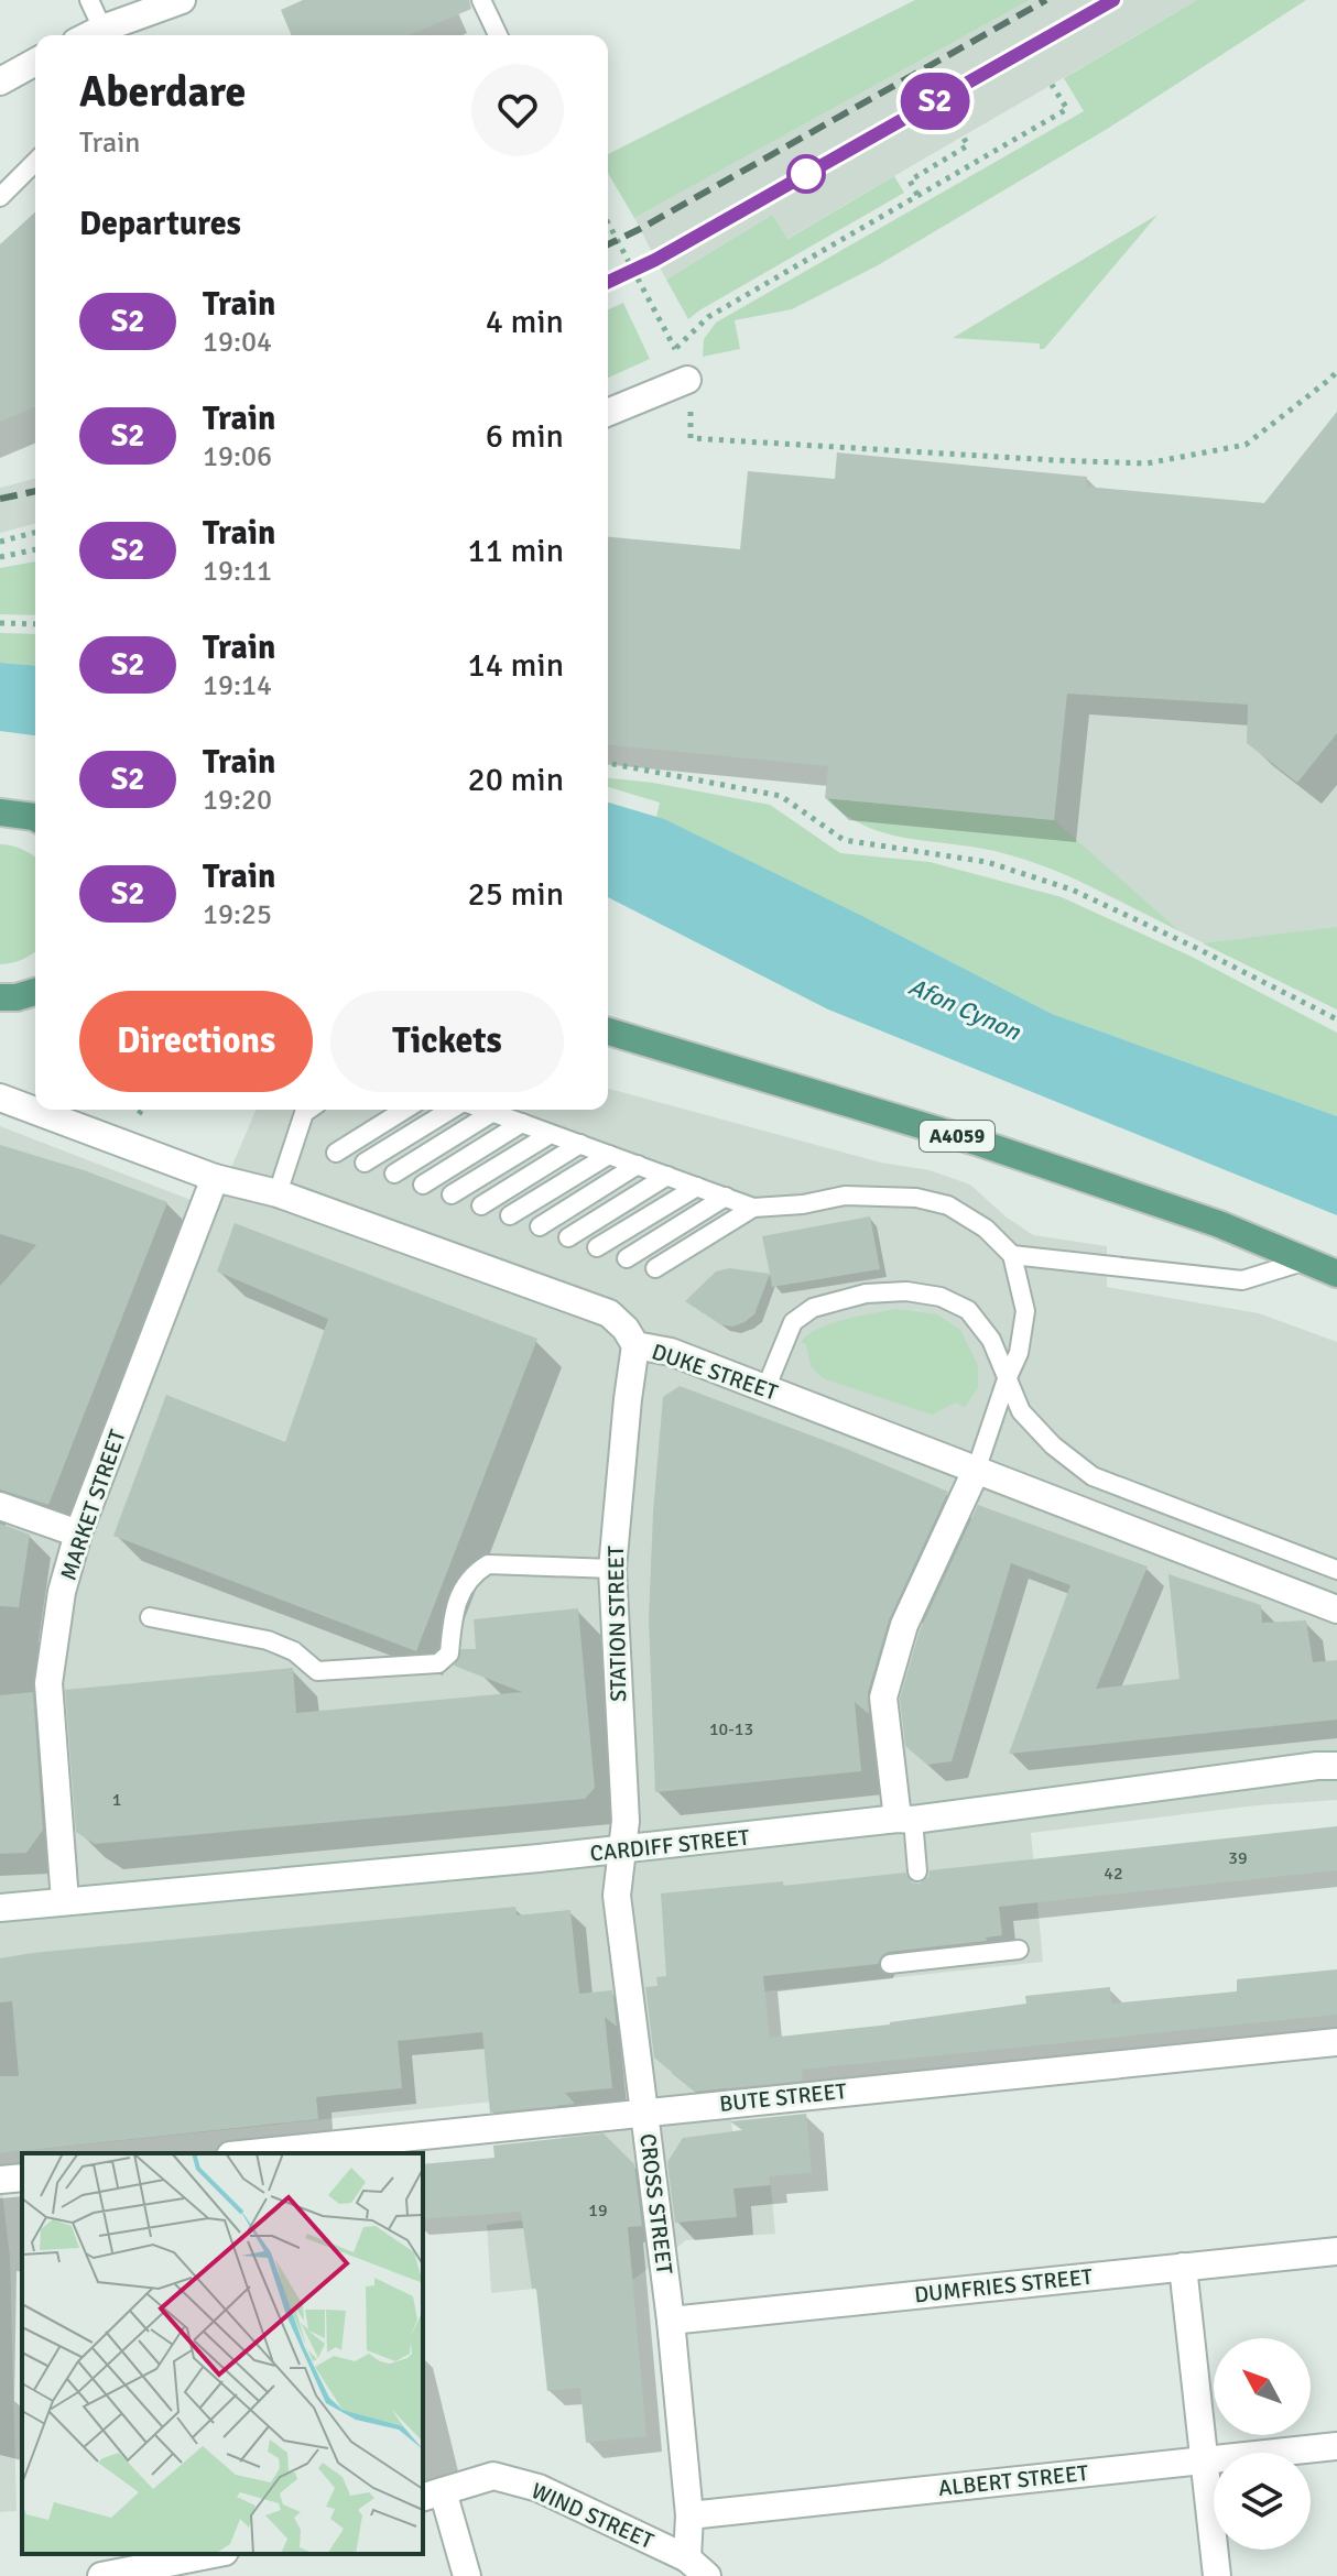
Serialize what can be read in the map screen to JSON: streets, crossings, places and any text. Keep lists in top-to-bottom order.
{
  "streets": {
    "main road": ["A4059"],
    "street": [
      "DUKE STREET",
      "MARKET STREET",
      "STATION STREET",
      "CARDIFF STREET",
      "BUTE STREET",
      "CROSS STREET",
      "DUMFRIES STREET",
      "ALBERT STREET",
      "WIND STREET"
    ]
  },
  "crossings": [
    ["DUKE STREET", "MARKET STREET"],
    ["DUKE STREET", "STATION STREET"],
    ["MARKET STREET", "CARDIFF STREET"],
    ["STATION STREET", "CARDIFF STREET"],
    ["STATION STREET", "CROSS STREET"],
    ["CARDIFF STREET", "CROSS STREET"],
    ["BUTE STREET", "CROSS STREET"],
    ["CROSS STREET", "DUMFRIES STREET"],
    ["CROSS STREET", "ALBERT STREET"],
    ["CROSS STREET", "WIND STREET"]
  ],
  "water": ["Afon Cynon"],
  "house_numbers": [
    "10-13",
    "1",
    "39",
    "42",
    "19"
  ],
  "north": "top left",
  "page": {
    "on_map": "S2",
    "heading": [
      ["Aberdare", "Train"],
      "Departures"
    ],
    "list": [
      {
        "mark": "S2",
        "name": "Train",
        "note": "19:04",
        "value": "4 min"
      },
      {
        "mark": "S2",
        "name": "Train",
        "note": "19:06",
        "value": "6 min"
      },
      {
        "mark": "S2",
        "name": "Train",
        "note": "19:11",
        "value": "11 min"
      },
      {
        "mark": "S2",
        "name": "Train",
        "note": "19:14",
        "value": "14 min"
      },
      {
        "mark": "S2",
        "name": "Train",
        "note": "19:20",
        "value": "20 min"
      },
      {
        "mark": "S2",
        "name": "Train",
        "note": "19:25",
        "value": "25 min"
      }
    ],
    "buttons": ["Directions", "Tickets"]
  }
}
